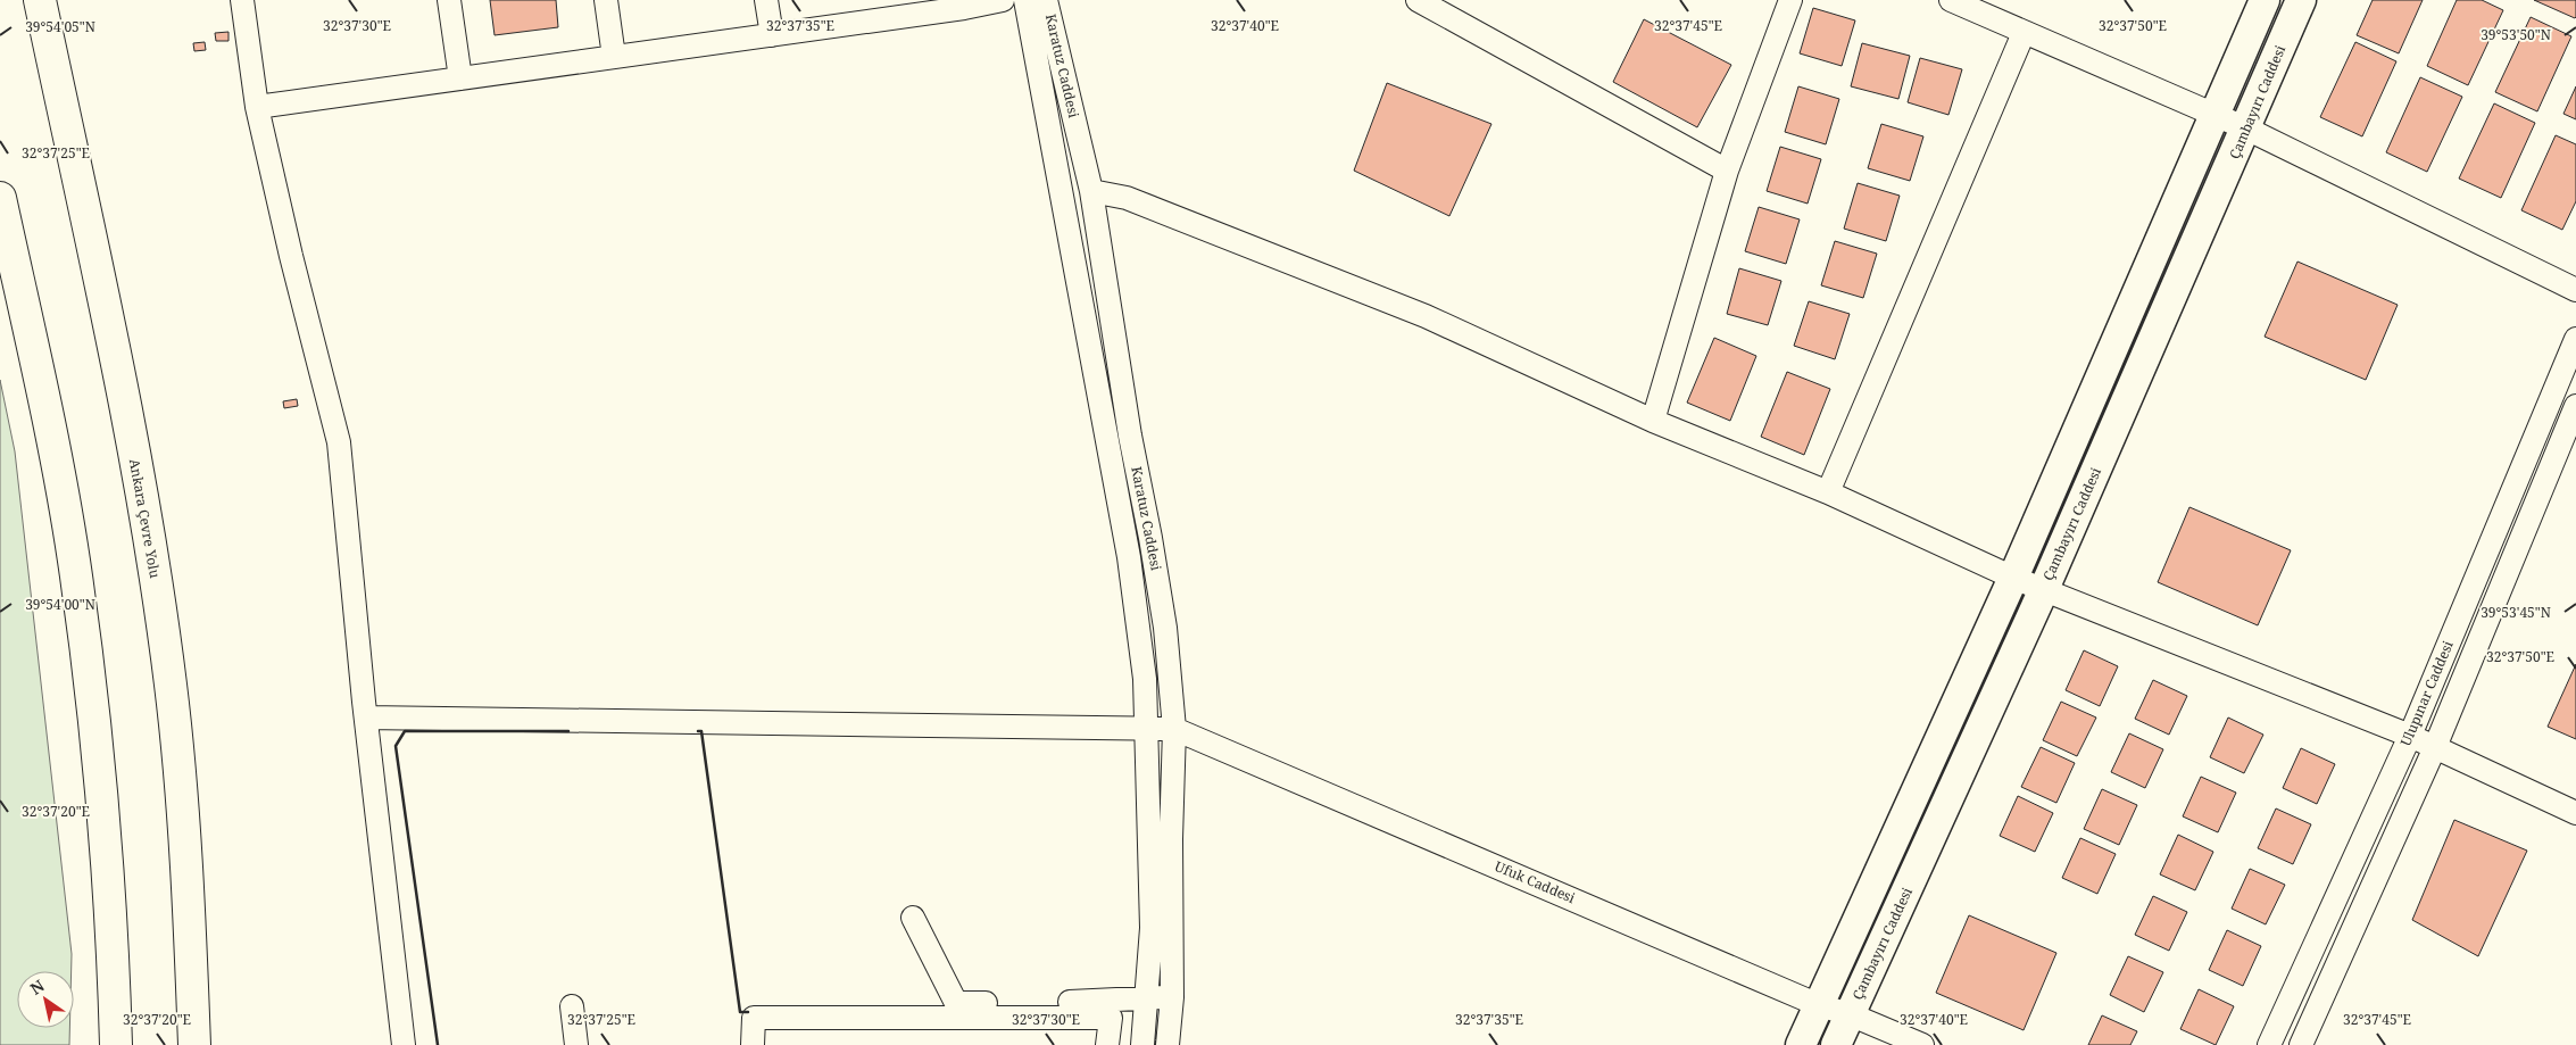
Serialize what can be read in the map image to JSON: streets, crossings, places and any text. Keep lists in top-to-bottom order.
{
  "streets": {
    "highway": ["Ankara Çevre Yolu"],
    "main road": ["Çambayırı Caddesi"],
    "street": ["Karatuz Caddesi", "Ulupınar Caddesi", "Ufuk Caddesi"]
  },
  "crossings": [
    ["Karatuz Caddesi", "Ufuk Caddesi"],
    ["Çambayırı Caddesi", "Ufuk Caddesi"]
  ],
  "north": "top left",
  "coordinates": [
    "32°37'30\"E",
    "32°37'35\"E",
    "32°37'40\"E",
    "32°37'45\"E",
    "32°37'50\"E",
    "39°54'05\"N",
    "39°53'50\"N",
    "32°37'25\"E",
    "39°54'00\"N",
    "39°53'45\"N",
    "32°37'20\"E"
  ]
}
